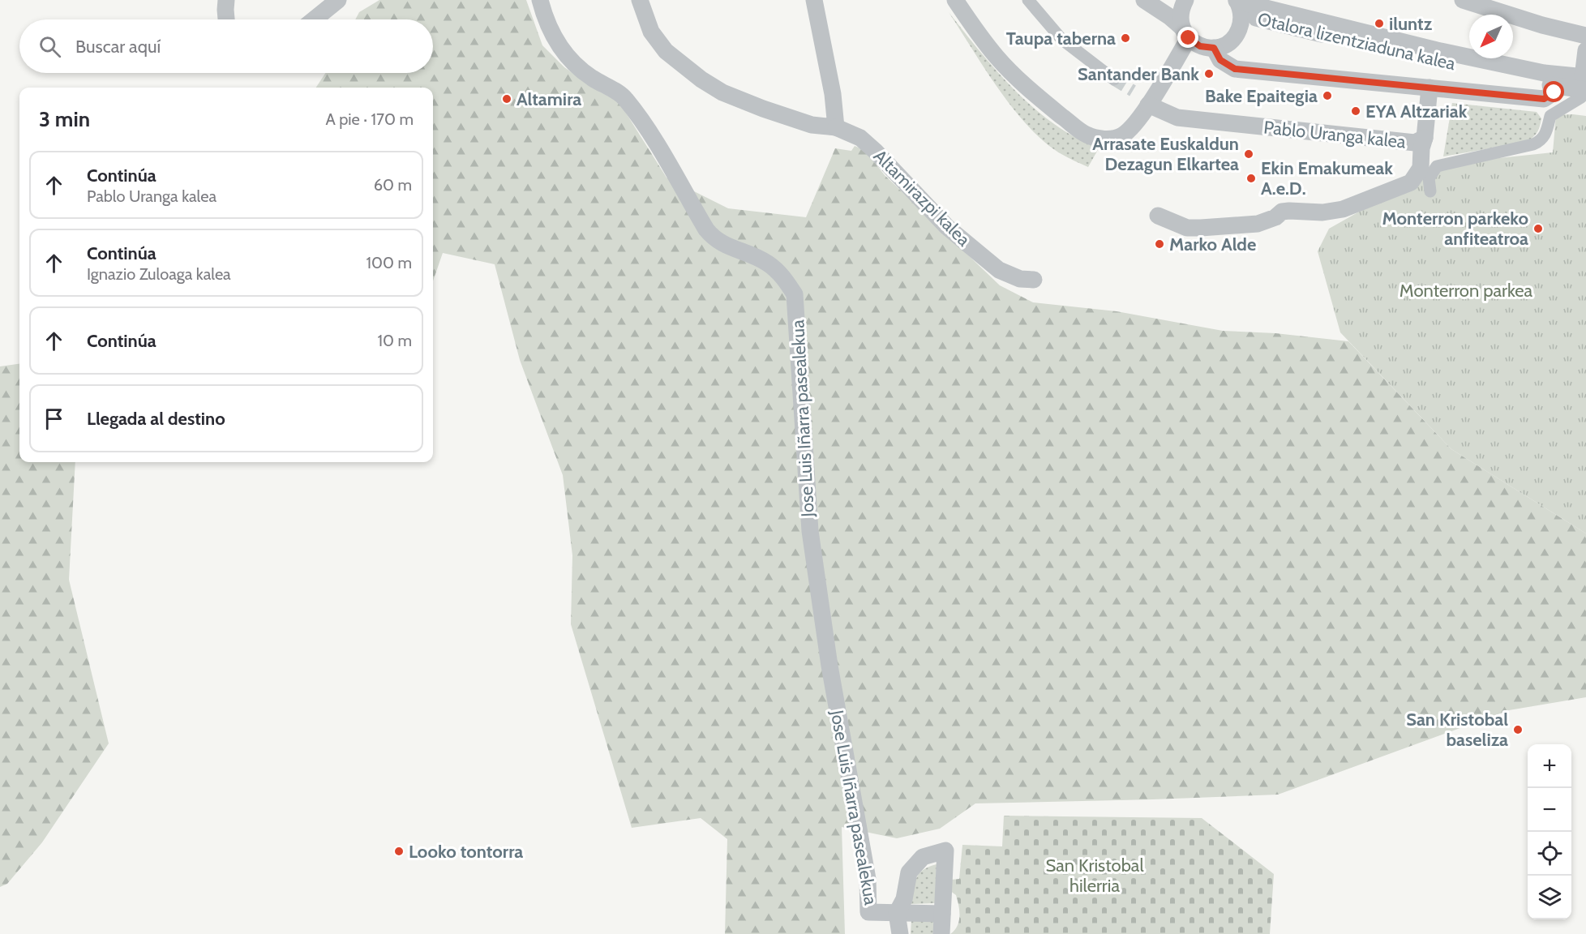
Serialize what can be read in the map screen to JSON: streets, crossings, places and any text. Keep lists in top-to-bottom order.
{
  "streets": {
    "street": [
      "Otalora lizentziaduna kalea",
      "Pablo Uranga kalea",
      "Altamirazpi kalea",
      "Jose Luis Iñarra pasealekua"
    ]
  },
  "parks": ["Monterron parkea", "San Kristobal hilerria"],
  "places": [
    "iluntz",
    "Taupa taberna",
    "Santander Bank",
    "Bake Epaitegia",
    "Altamira",
    "EYA Altzariak",
    "Arrasate Euskaldun Dezagun Elkartea",
    "Ekin Emakumeak A.e.D.",
    "Monterron parkeko anfiteatroa",
    "Marko Alde",
    "San Kristobal baseliza",
    "Looko tontorra"
  ],
  "north": "bottom left",
  "page": {
    "search": "Buscar aquí",
    "heading": ["3 min", "A pie · 170 m"],
    "list": [
      ["Continúa", "Pablo Uranga kalea", "60 m"],
      ["Continúa", "Ignazio Zuloaga kalea", "100 m"],
      ["Continúa", "10 m"],
      "Llegada al destino"
    ],
    "map_buttons": ["+", "−"]
  }
}
